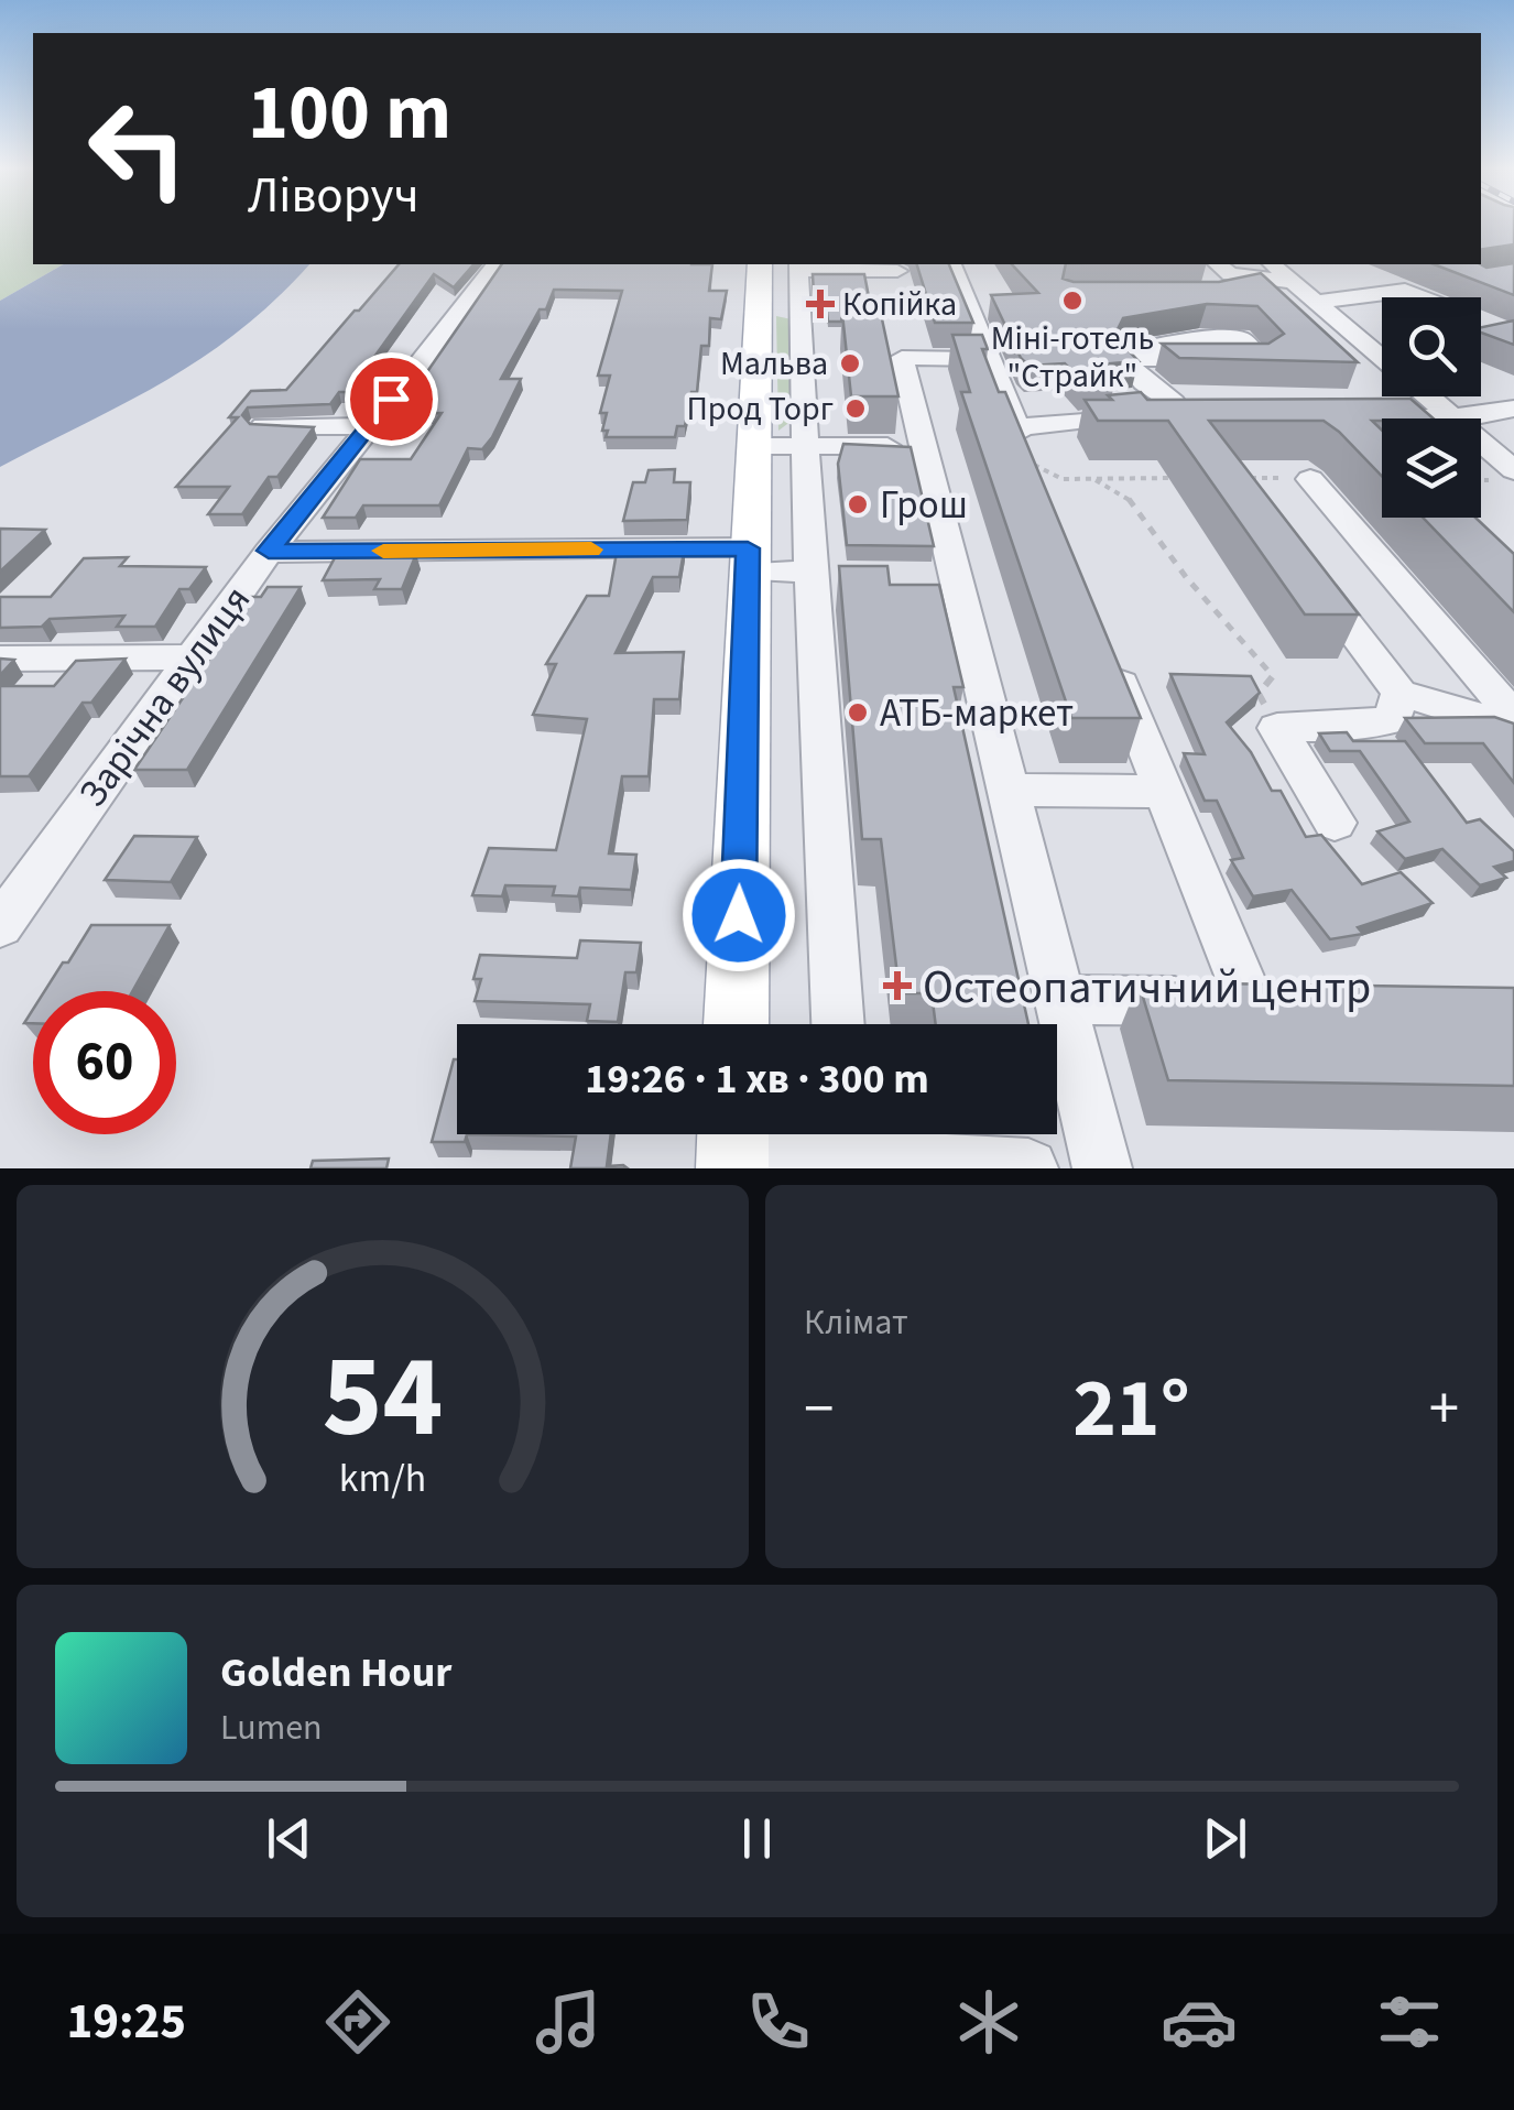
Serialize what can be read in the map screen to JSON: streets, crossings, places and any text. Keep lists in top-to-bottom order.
{
  "streets": {
    "street": ["Зарічна вулиця"]
  },
  "places": {
    "other": [
      "Міні-готель \"Страйк\"",
      "Мальва",
      "Прод Торг",
      "Грош",
      "АТБ-маркет"
    ],
    "health": ["Копійка", "Остеопатичний центр"]
  },
  "page": {
    "turn": ["100 m", "Ліворуч"],
    "limit": "60",
    "trip": "19:26 · 1 хв · 300 m",
    "tile": "Клімат",
    "heat": ["−", "21°", "+"],
    "song": ["Golden Hour", "Lumen"],
    "tabs": "19:25",
    "gauge": ["54", "km/h"]
  }
}
